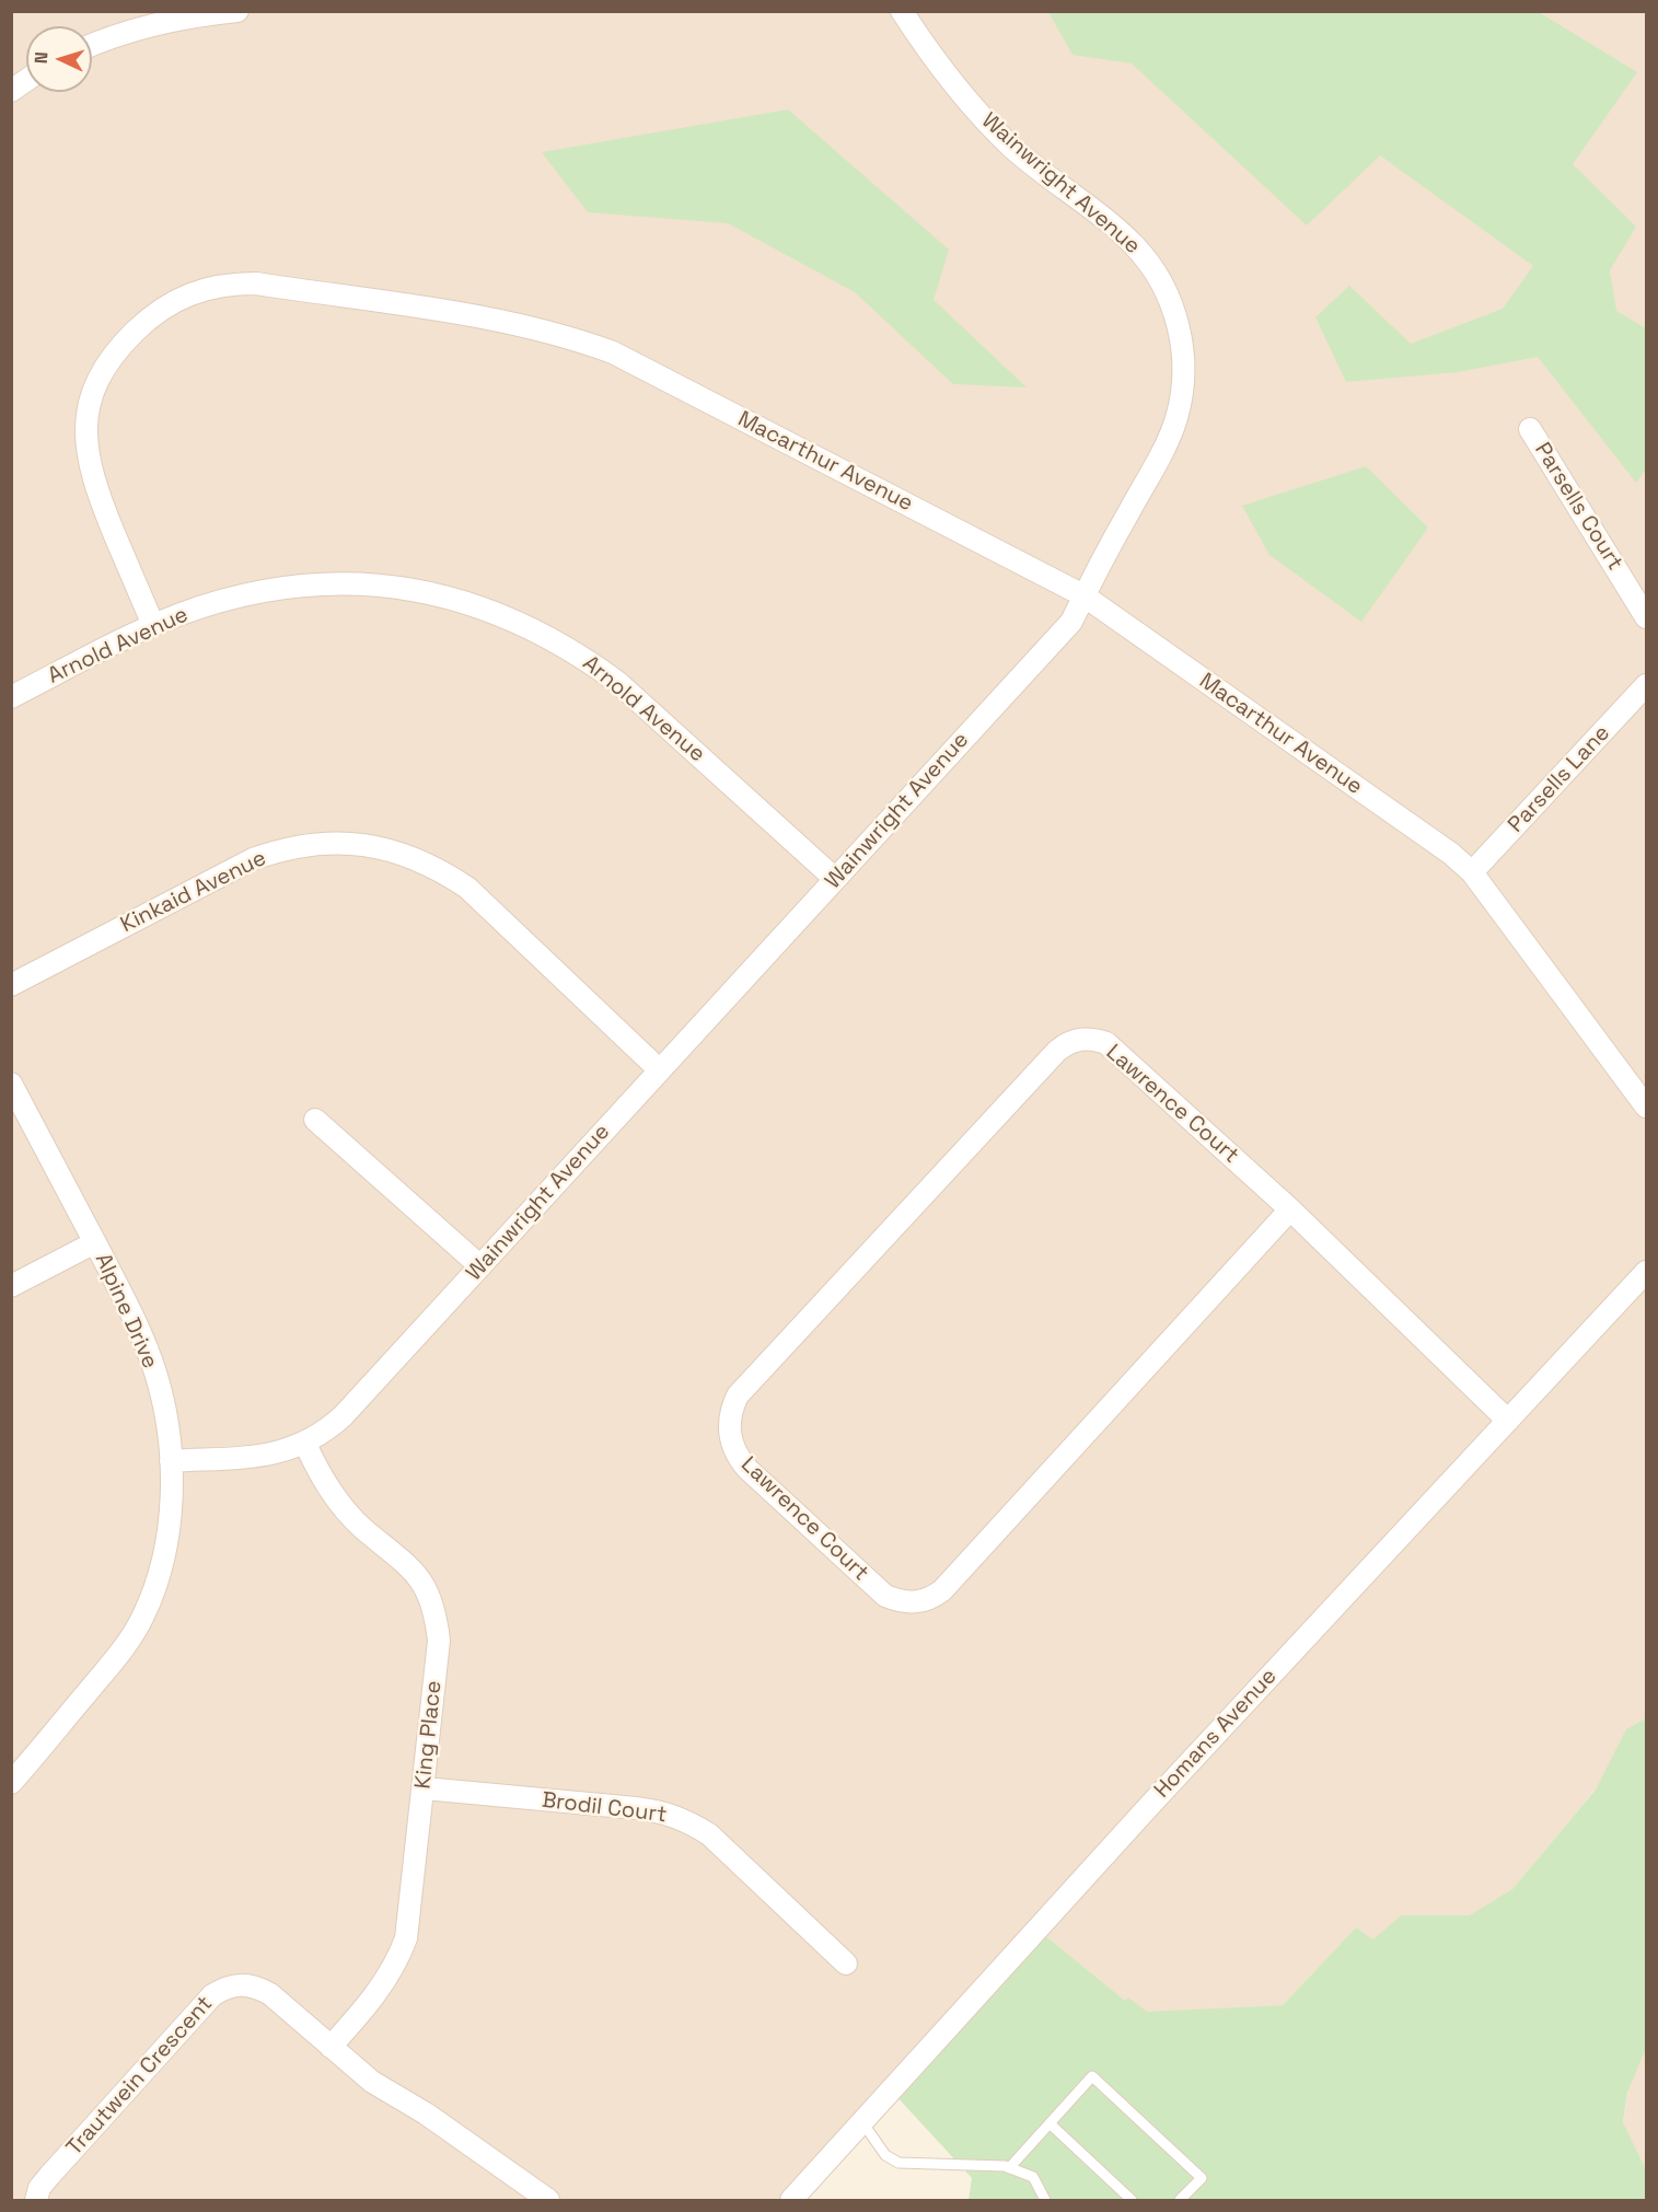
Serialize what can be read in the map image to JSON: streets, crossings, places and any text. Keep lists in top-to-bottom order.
{
  "streets": {
    "street": [
      "Wainwright Avenue",
      "Macarthur Avenue",
      "Parsells Court",
      "Arnold Avenue",
      "Parsells Lane",
      "Kinkaid Avenue",
      "Lawrence Court",
      "Alpine Drive",
      "Homans Avenue",
      "King Place",
      "Brodil Court",
      "Trautwein Crescent"
    ]
  },
  "crossings": [
    ["Wainwright Avenue", "Macarthur Avenue"],
    ["Wainwright Avenue", "Arnold Avenue"],
    ["Wainwright Avenue", "Kinkaid Avenue"],
    ["Wainwright Avenue", "Alpine Drive"],
    ["Wainwright Avenue", "King Place"],
    ["Macarthur Avenue", "Arnold Avenue"],
    ["Macarthur Avenue", "Parsells Lane"],
    ["Lawrence Court", "Homans Avenue"],
    ["King Place", "Brodil Court"],
    ["King Place", "Trautwein Crescent"]
  ],
  "north": "left"
}
